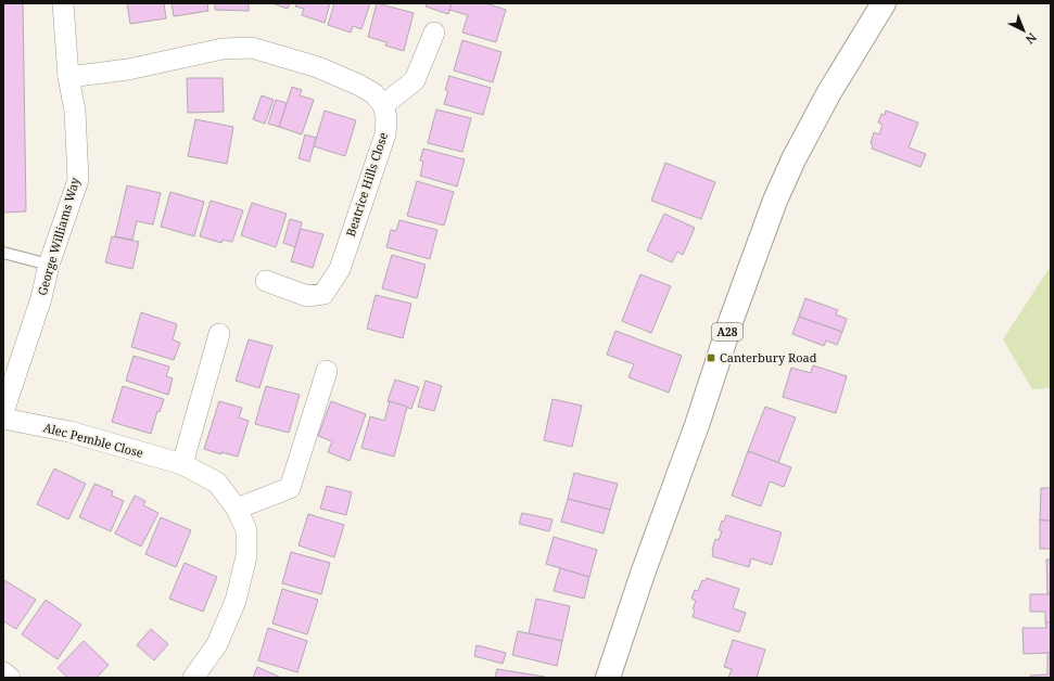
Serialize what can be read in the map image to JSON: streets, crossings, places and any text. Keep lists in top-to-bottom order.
{
  "streets": {
    "highway": ["A28"],
    "street": ["Beatrice Hills Close", "George Williams Way", "Alec Pemble Close"]
  },
  "places": {
    "transit": ["Canterbury Road"]
  },
  "north": "bottom right"
}
